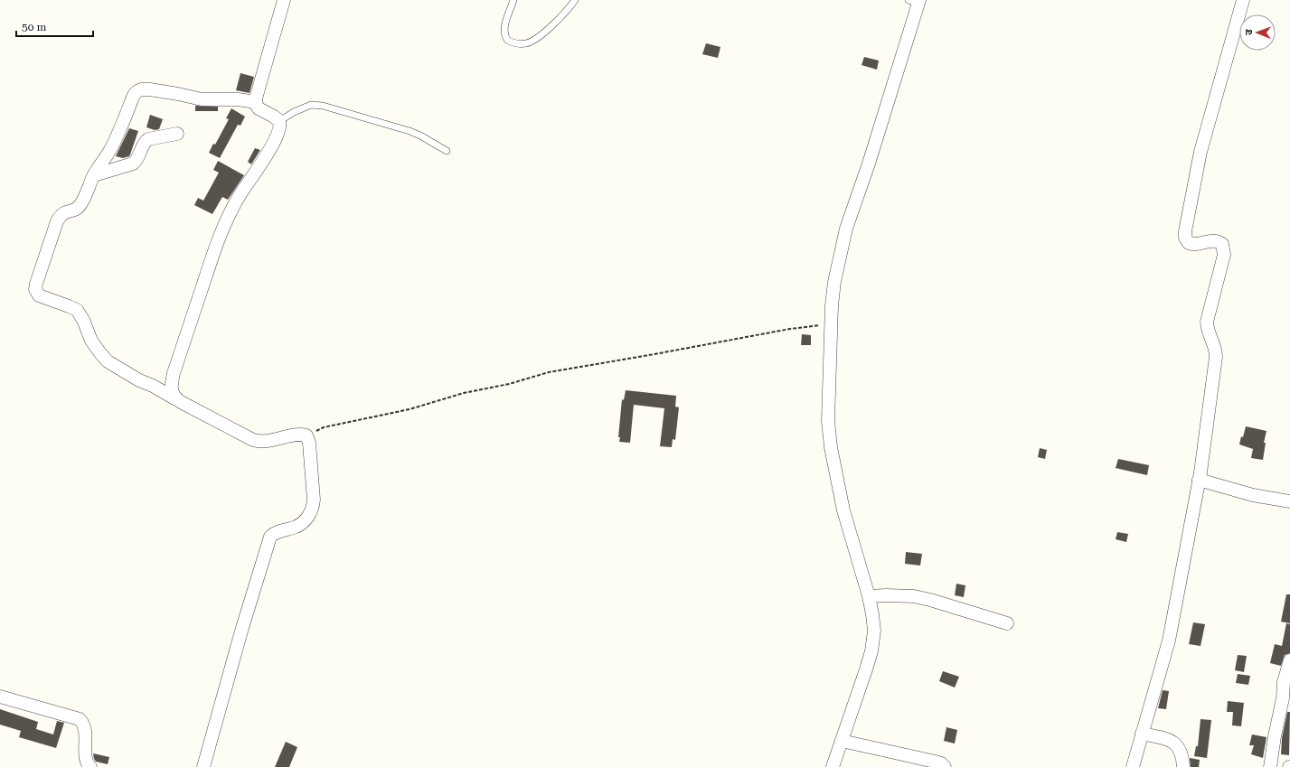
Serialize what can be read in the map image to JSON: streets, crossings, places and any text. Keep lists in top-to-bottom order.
{
  "scale_bar": "50 m",
  "north": "left"
}
